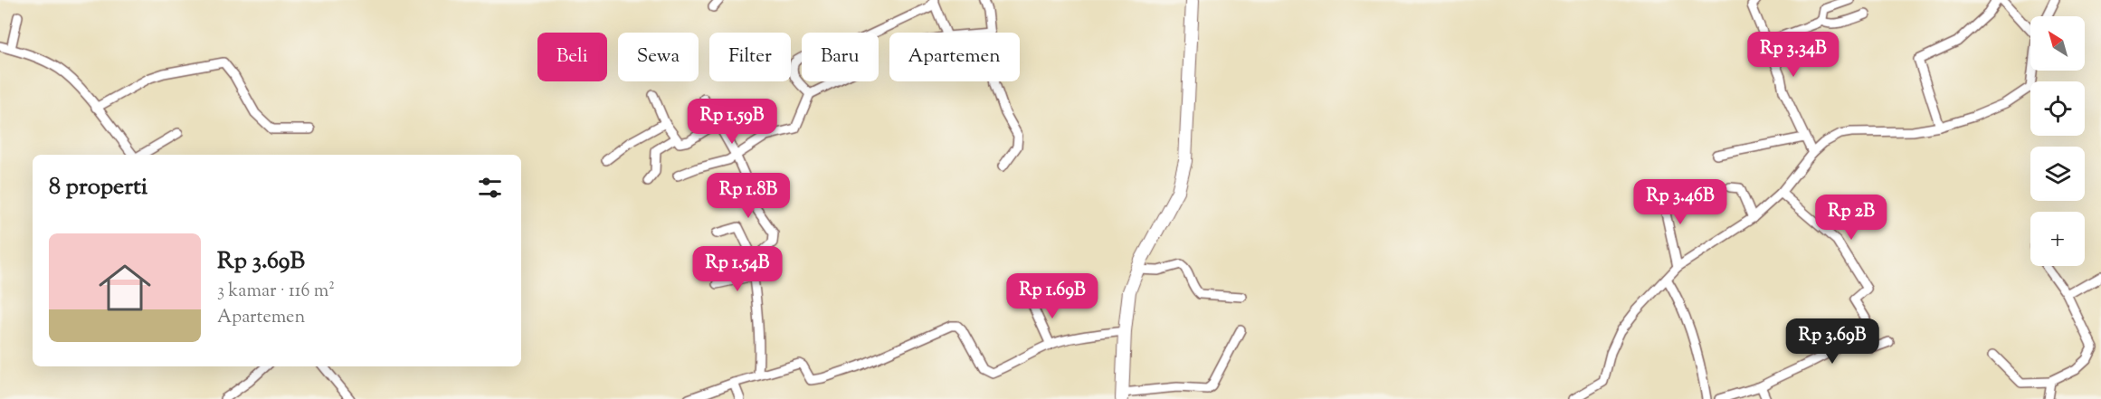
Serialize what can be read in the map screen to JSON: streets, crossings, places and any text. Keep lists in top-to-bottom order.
{
  "north": "top left",
  "page": {
    "map_buttons": "+",
    "price": [
      "Rp 3.34B",
      "Rp 1.59B",
      "Rp 1.8B",
      "Rp 3.46B",
      "Rp 2B",
      "Rp 1.54B",
      "Rp 1.69B",
      "Rp 3.69B"
    ],
    "chip": [
      "Beli",
      "Sewa",
      "Filter",
      "Baru",
      "Apartemen"
    ],
    "heading": "8 properti",
    "list": [
      {
        "name": "Rp 3.69B",
        "note": "3 kamar · 116 m² · Apartemen"
      }
    ]
  }
}
